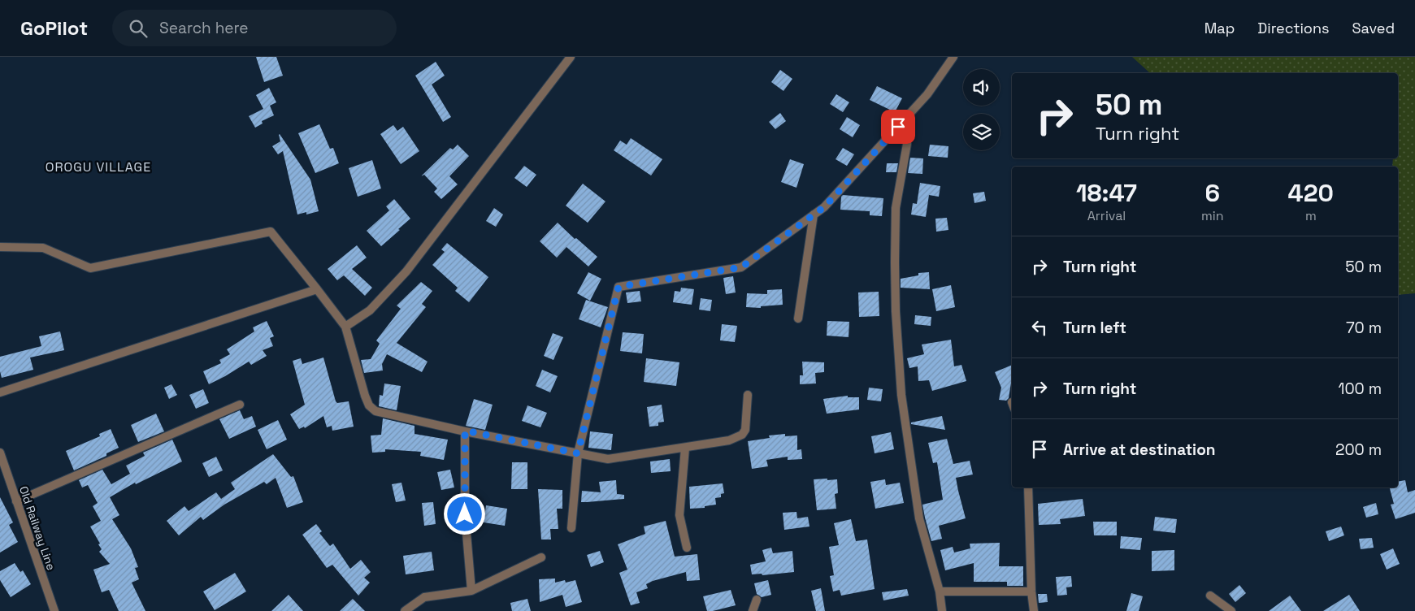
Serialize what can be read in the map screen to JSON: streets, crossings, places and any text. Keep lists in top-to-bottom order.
{
  "streets": {
    "street": ["Old Railway Line"]
  },
  "districts": ["OROGU VILLAGE"],
  "page": {
    "header": "GoPilot",
    "search": "Search here",
    "nav": ["Map", "Directions", "Saved"],
    "turn": ["50 m", "Turn right"],
    "eta": [
      "18:47",
      "Arrival",
      "6",
      "min",
      "420",
      "m"
    ],
    "list": [
      {
        "name": "Turn right",
        "value": "50 m"
      },
      {
        "name": "Turn left",
        "value": "70 m"
      },
      {
        "name": "Turn right",
        "value": "100 m"
      },
      {
        "name": "Arrive at destination",
        "value": "200 m"
      }
    ]
  }
}
